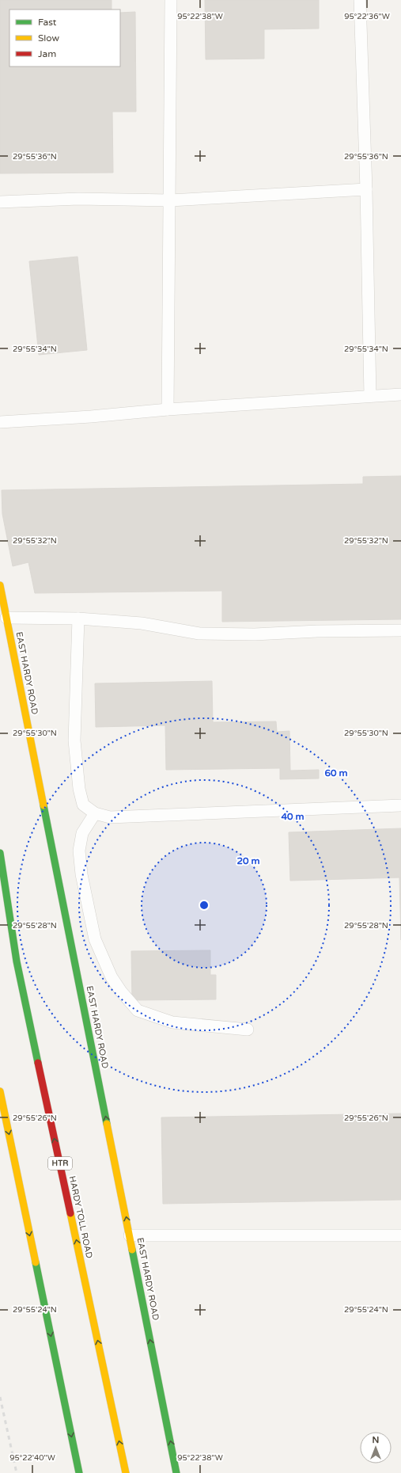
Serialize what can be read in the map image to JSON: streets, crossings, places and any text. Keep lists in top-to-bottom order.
{
  "streets": {
    "main road": ["EAST HARDY ROAD", "HTR", "HARDY TOLL ROAD"]
  },
  "one_way": ["EAST HARDY ROAD"],
  "legend": ["Fast", "Slow", "Jam"],
  "north": "top",
  "coordinates": [
    "95°22'38\"W",
    "95°22'36\"W",
    "29°55'36\"N",
    "29°55'34\"N",
    "29°55'32\"N",
    "29°55'30\"N",
    "29°55'28\"N",
    "29°55'26\"N",
    "29°55'24\"N",
    "95°22'40\"W"
  ],
  "rings": ["60 m", "40 m", "20 m"]
}
